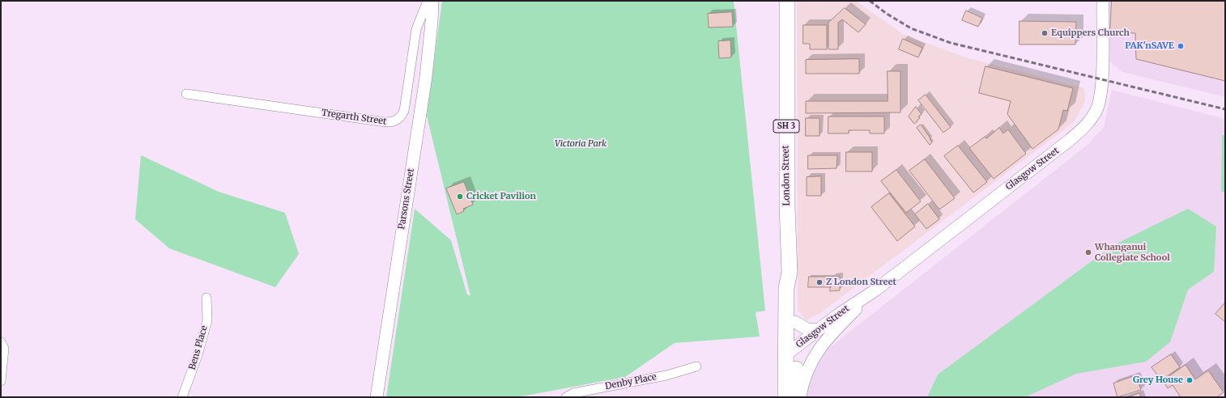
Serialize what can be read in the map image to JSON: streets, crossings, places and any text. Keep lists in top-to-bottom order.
{
  "streets": {
    "highway": ["SH 3", "London Street"],
    "main road": ["Glasgow Street", "Parsons Street"],
    "street": ["Tregarth Street", "Bens Place", "Denby Place"]
  },
  "crossings": [
    ["Glasgow Street", "London Street"]
  ],
  "parks": ["Victoria Park"],
  "places": [
    "Equippers Church",
    "PAK'nSAVE",
    "Cricket Pavilion",
    "Whanganui Collegiate School",
    "Z London Street",
    "Grey House"
  ]
}
